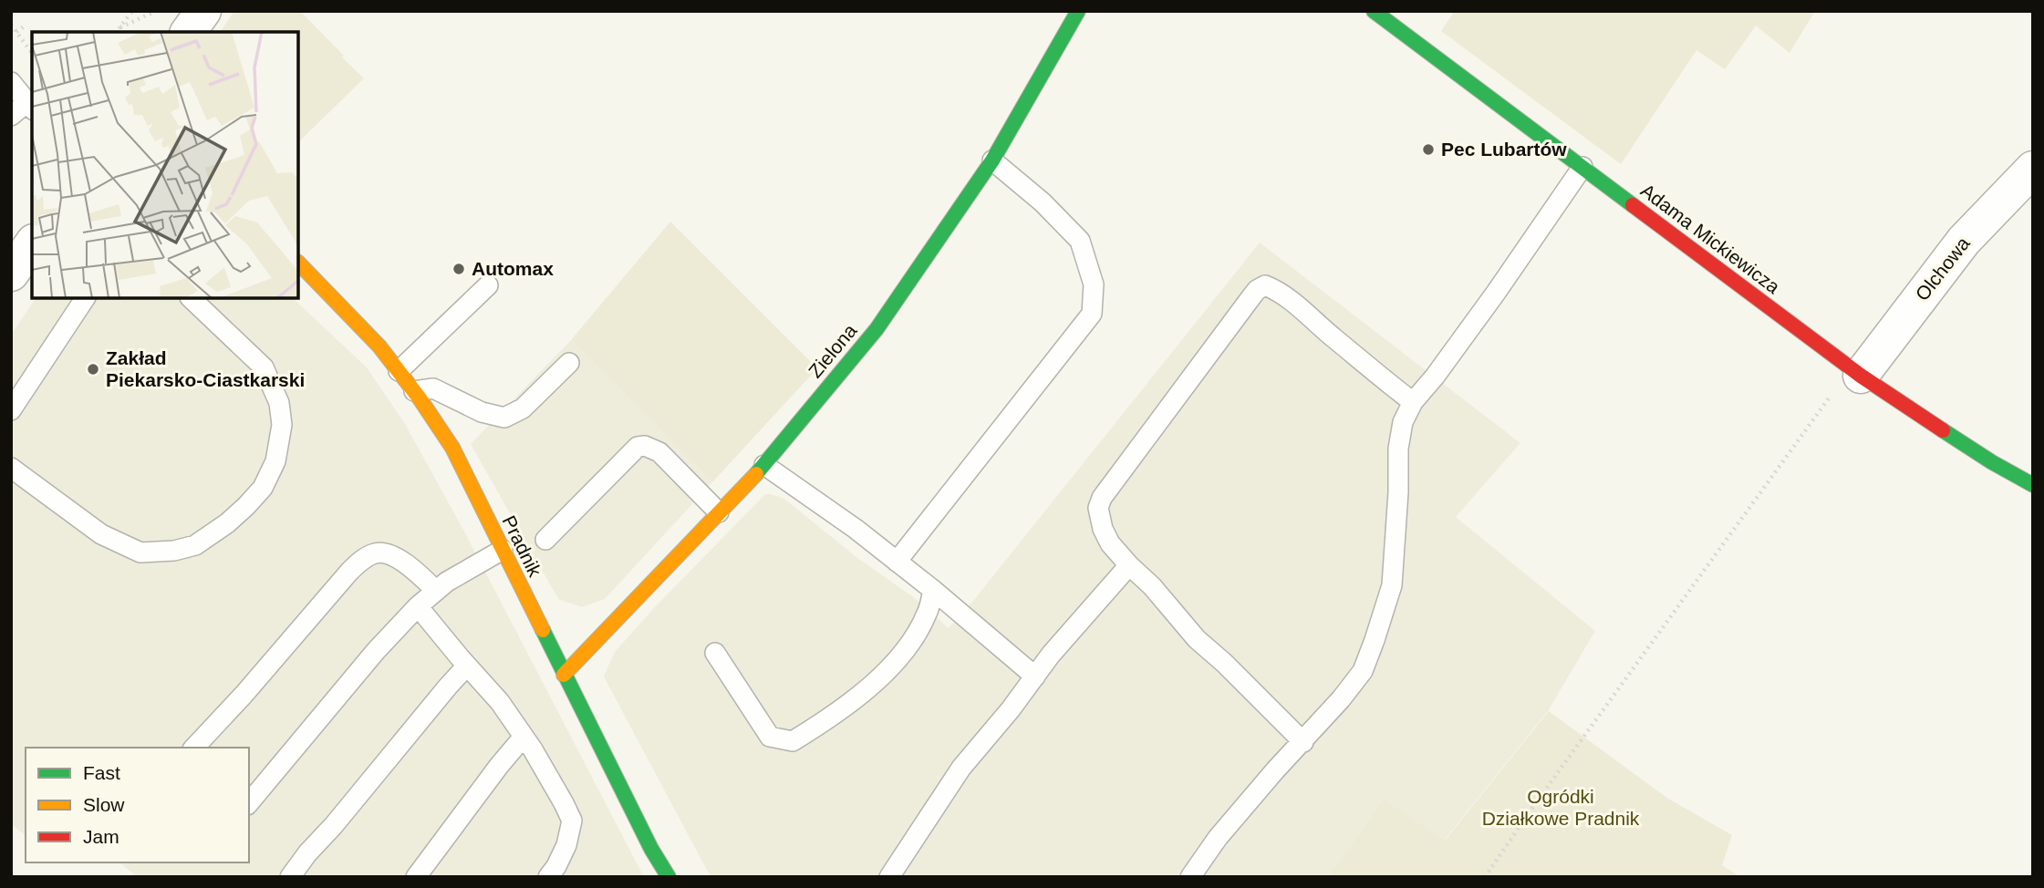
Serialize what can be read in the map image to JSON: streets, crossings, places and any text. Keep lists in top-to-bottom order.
{
  "streets": {
    "street": [
      "Adama Mickiewicza",
      "Olchowa",
      "Zielona",
      "Pradnik"
    ]
  },
  "crossings": [
    ["Adama Mickiewicza", "Olchowa"],
    ["Zielona", "Pradnik"]
  ],
  "parks": ["Ogródki Działkowe Pradnik"],
  "places": ["Pec Lubartów", "Automax", "Zakład Piekarsko-Ciastkarski"],
  "legend": ["Fast", "Slow", "Jam"]
}
